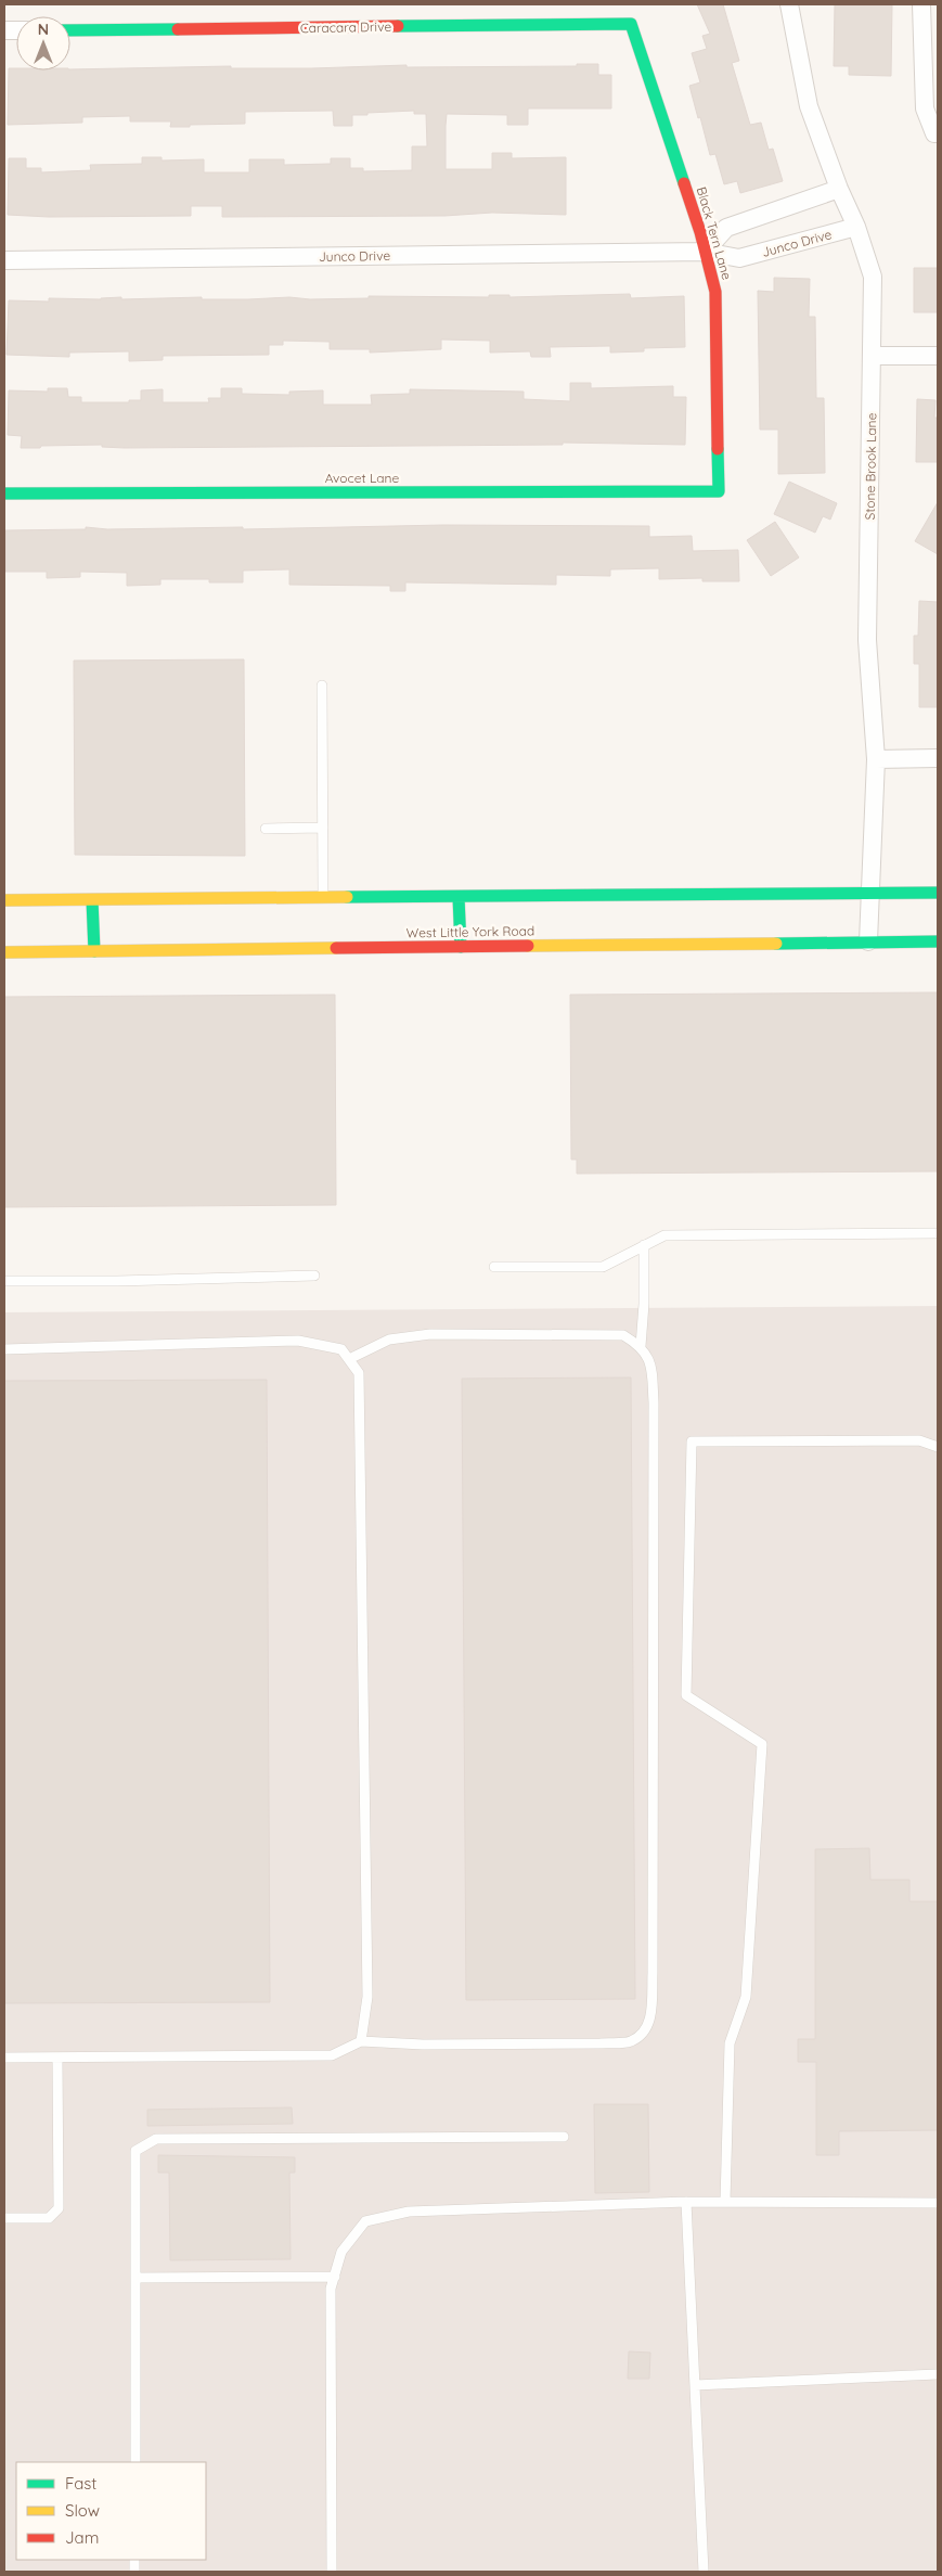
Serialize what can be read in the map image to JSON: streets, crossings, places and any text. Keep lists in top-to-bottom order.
{
  "streets": {
    "main road": [
      "Caracara Drive",
      "Black Tern Lane",
      "Avocet Lane",
      "West Little York Road"
    ],
    "street": ["Junco Drive", "Stone Brook Lane"]
  },
  "crossings": [
    ["Caracara Drive", "Black Tern Lane"],
    ["Black Tern Lane", "Junco Drive"],
    ["Black Tern Lane", "Avocet Lane"],
    ["Junco Drive", "Stone Brook Lane"],
    ["Stone Brook Lane", "West Little York Road"]
  ],
  "legend": ["Fast", "Slow", "Jam"],
  "north": "top"
}
